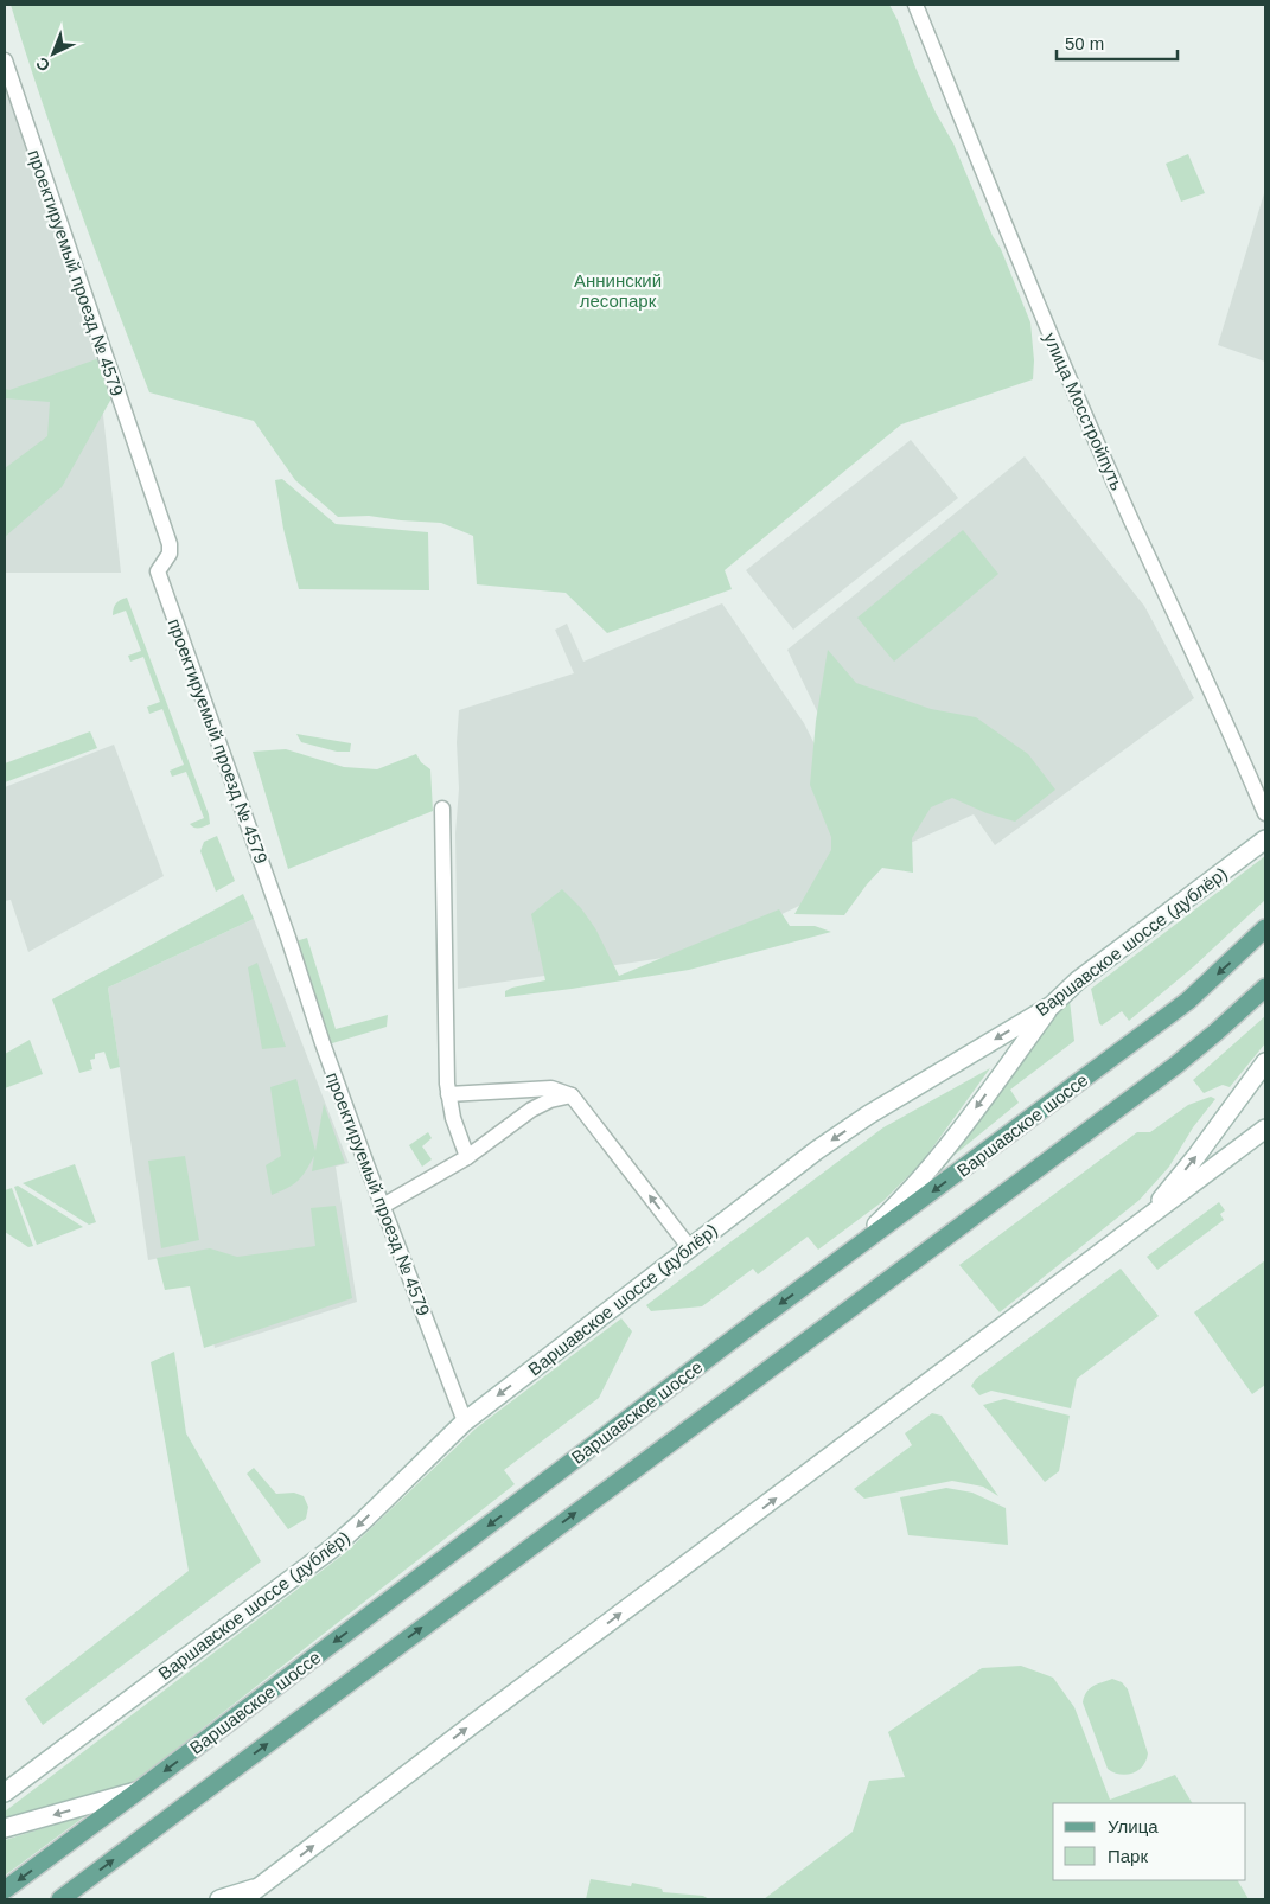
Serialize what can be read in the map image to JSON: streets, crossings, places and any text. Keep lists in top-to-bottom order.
{
  "streets": {
    "main road": ["Варшавское шоссе (дублёр)", "Варшавское шоссе"],
    "street": ["проектируемый проезд № 4579", "улица Мосстройпуть"]
  },
  "crossings": [
    ["проектируемый проезд № 4579", "Варшавское шоссе (дублёр)"]
  ],
  "parks": ["Аннинский лесопарк"],
  "legend": ["Улица", "Парк"],
  "scale_bar": "50 m",
  "north": "bottom left"
}
